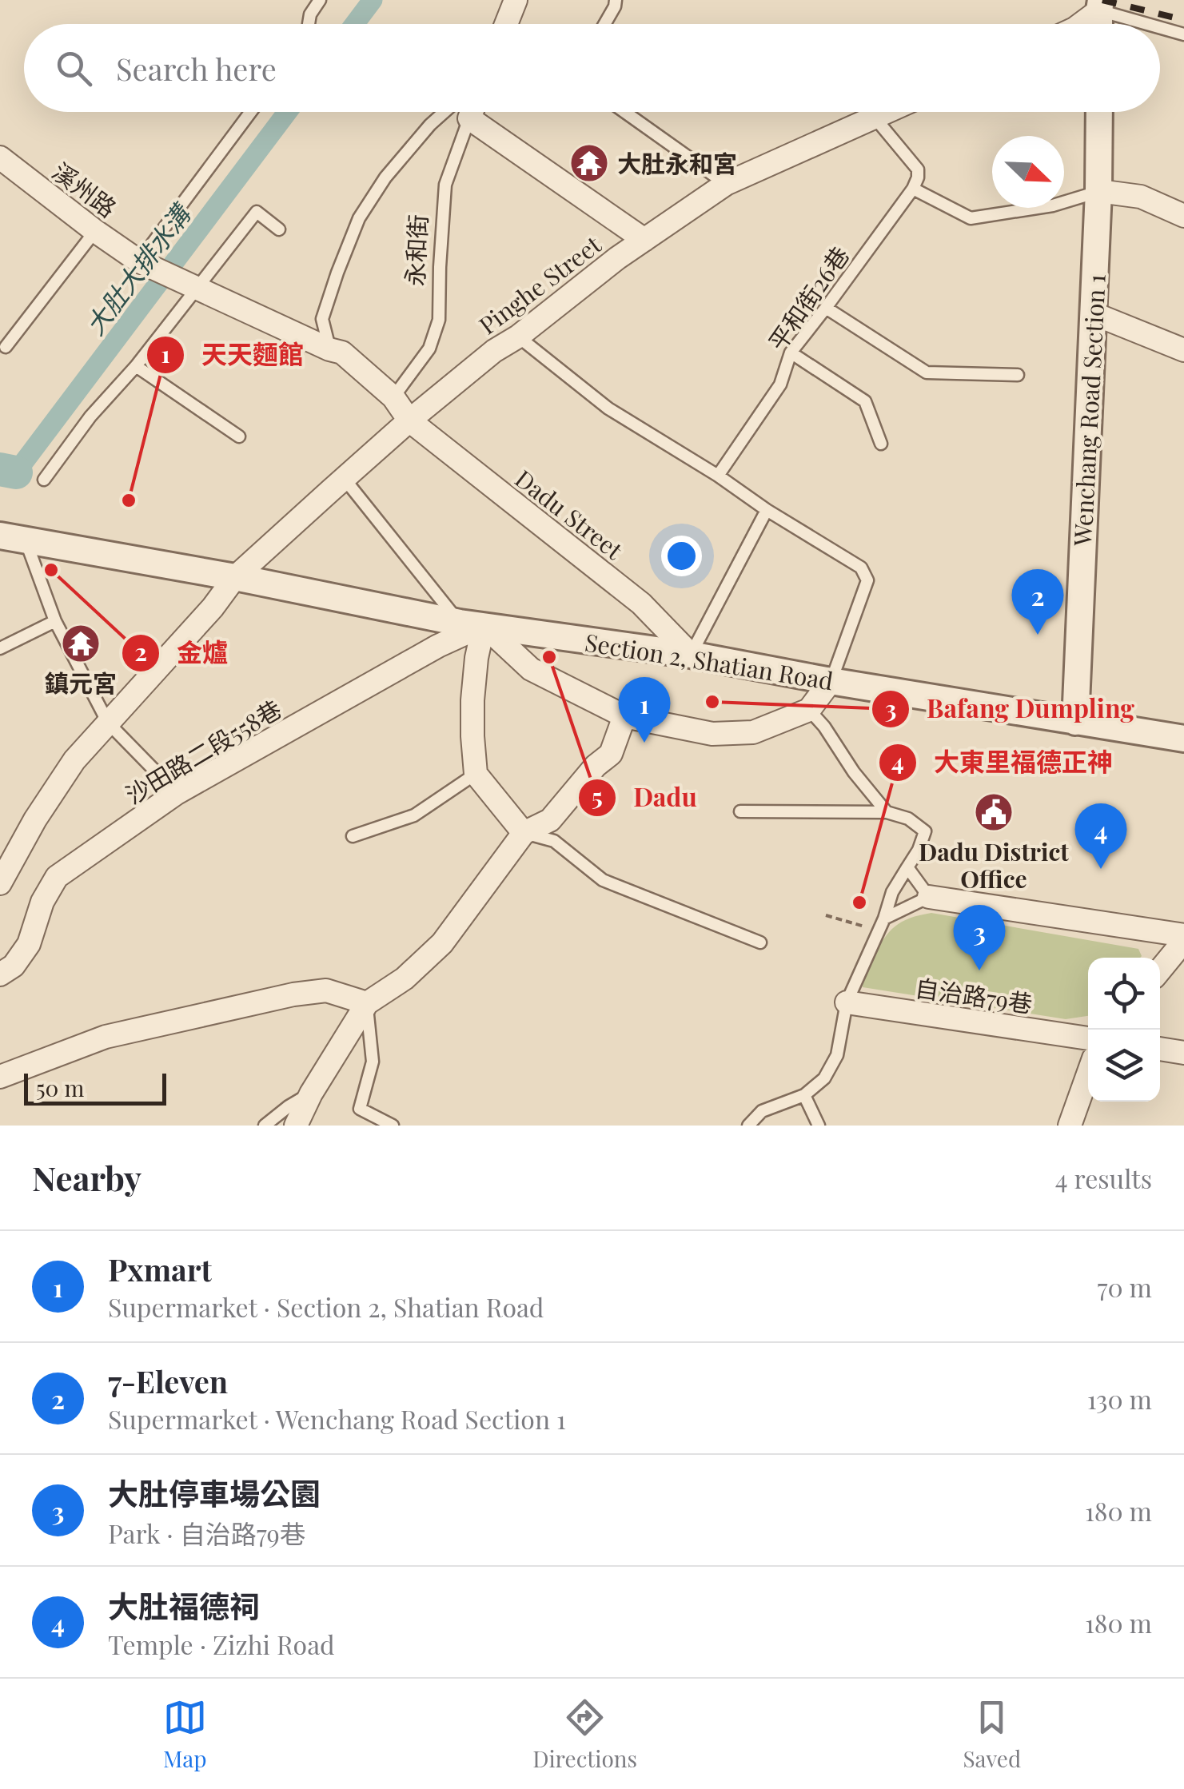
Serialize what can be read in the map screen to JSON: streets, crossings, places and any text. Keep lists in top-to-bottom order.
{
  "streets": {
    "street": [
      "溪州路",
      "Pinghe Street",
      "Wenchang Road Section 1",
      "Dadu Street",
      "Section 2, Shatian Road",
      "沙田路二段558巷",
      "自治路79巷"
    ],
    "lane": ["永和街", "平和街26巷"]
  },
  "crossings": [
    ["Pinghe Street", "Dadu Street"],
    ["Pinghe Street", "Section 2, Shatian Road"],
    ["Wenchang Road Section 1", "Section 2, Shatian Road"],
    ["Dadu Street", "Section 2, Shatian Road"],
    ["Section 2, Shatian Road", "沙田路二段558巷"]
  ],
  "water": ["大肚大排水溝"],
  "places": {
    "temple": ["大肚永和宮", "鎮元宮"],
    "other": [
      "天天麵館",
      "金爐",
      "Dadu",
      "Bafang Dumpling",
      "大東里福德正神"
    ],
    "public building": ["Dadu District Office"]
  },
  "scale_bar": "50 m",
  "north": "bottom right",
  "page": {
    "search": "Search here",
    "pins": [
      "2",
      "1",
      "4",
      "3"
    ],
    "scale": "50 m",
    "heading": ["Nearby", "4 results"],
    "list": [
      {
        "mark": "1",
        "name": "Pxmart",
        "note": "Supermarket · Section 2, Shatian Road",
        "value": "70 m"
      },
      {
        "mark": "2",
        "name": "7-Eleven",
        "note": "Supermarket · Wenchang Road Section 1",
        "value": "130 m"
      },
      {
        "mark": "3",
        "name": "大肚停車場公園",
        "note": "Park · 自治路79巷",
        "value": "180 m"
      },
      {
        "mark": "4",
        "name": "大肚福德祠",
        "note": "Temple · Zizhi Road",
        "value": "180 m"
      }
    ],
    "nav": ["Map", "Directions", "Saved"]
  }
}
